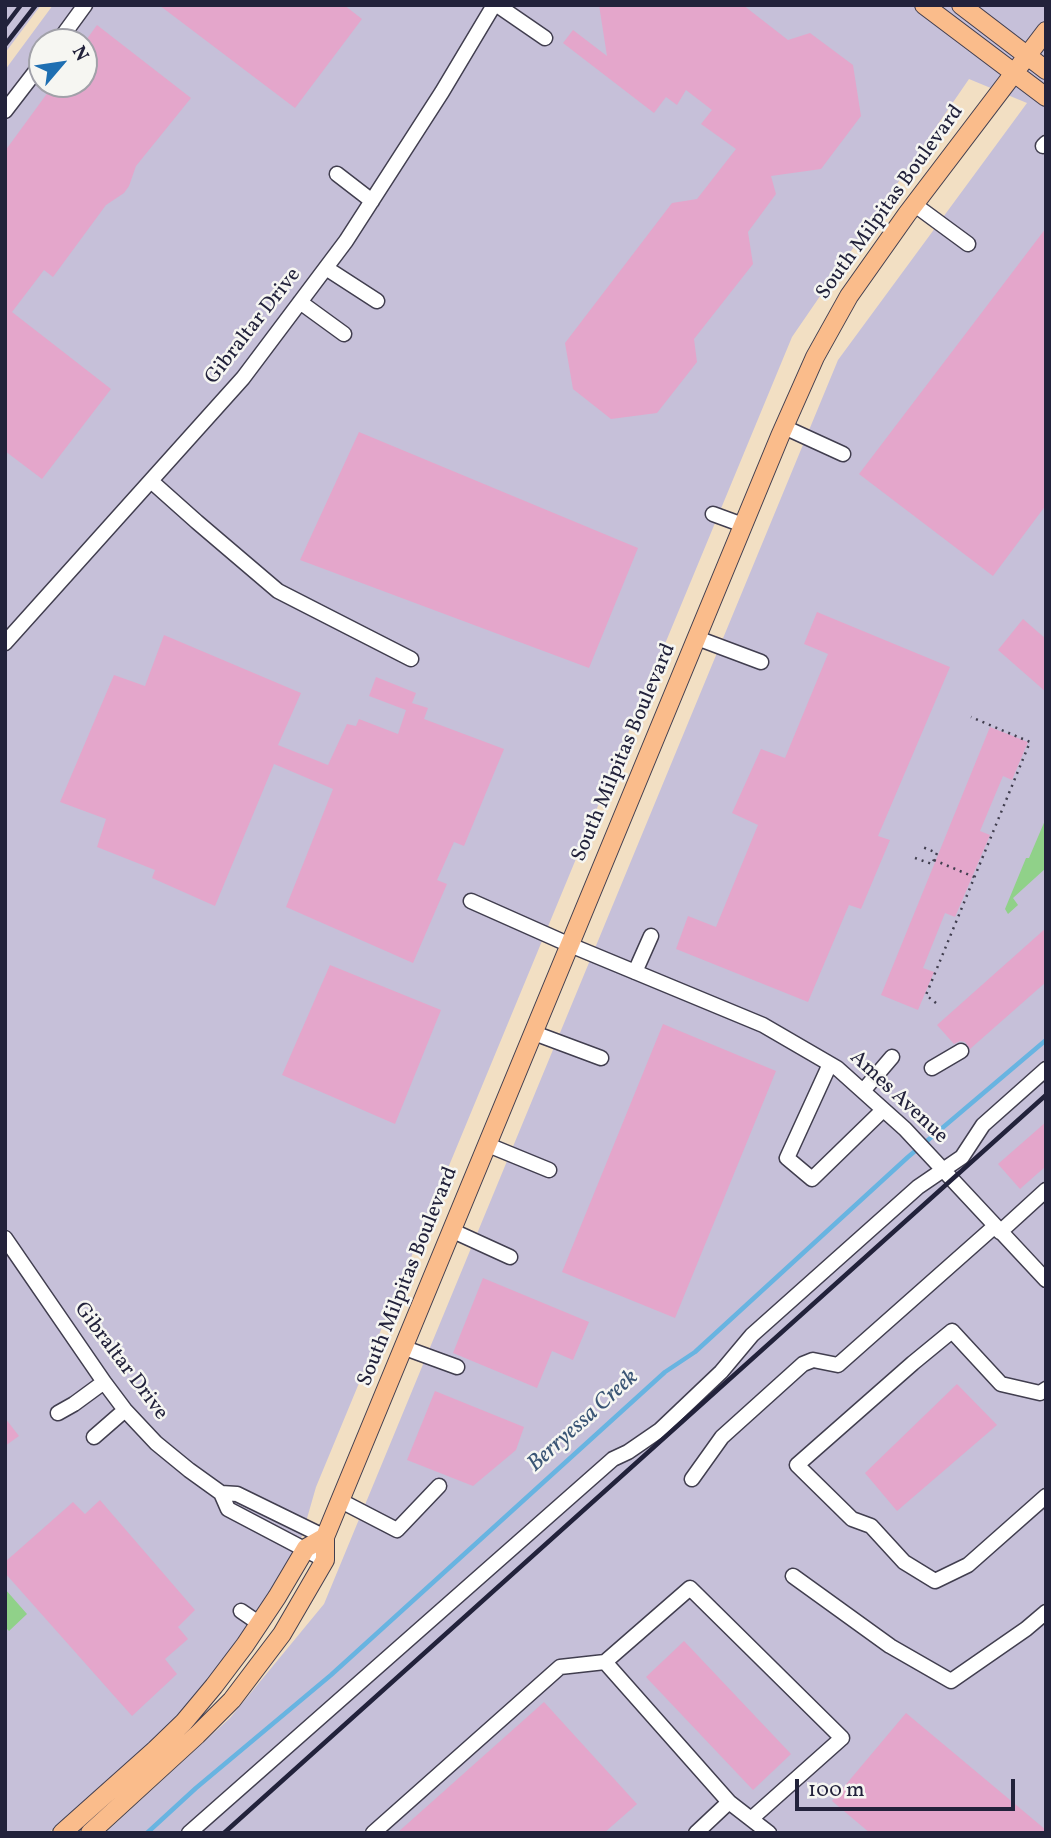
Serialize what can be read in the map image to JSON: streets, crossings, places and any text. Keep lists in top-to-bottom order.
{
  "streets": {
    "main road": ["South Milpitas Boulevard"],
    "street": ["Gibraltar Drive", "Ames Avenue"]
  },
  "crossings": [
    ["South Milpitas Boulevard", "Gibraltar Drive"],
    ["South Milpitas Boulevard", "Ames Avenue"]
  ],
  "water": ["Berryessa Creek"],
  "scale_bar": "100 m",
  "north": "top right"
}
